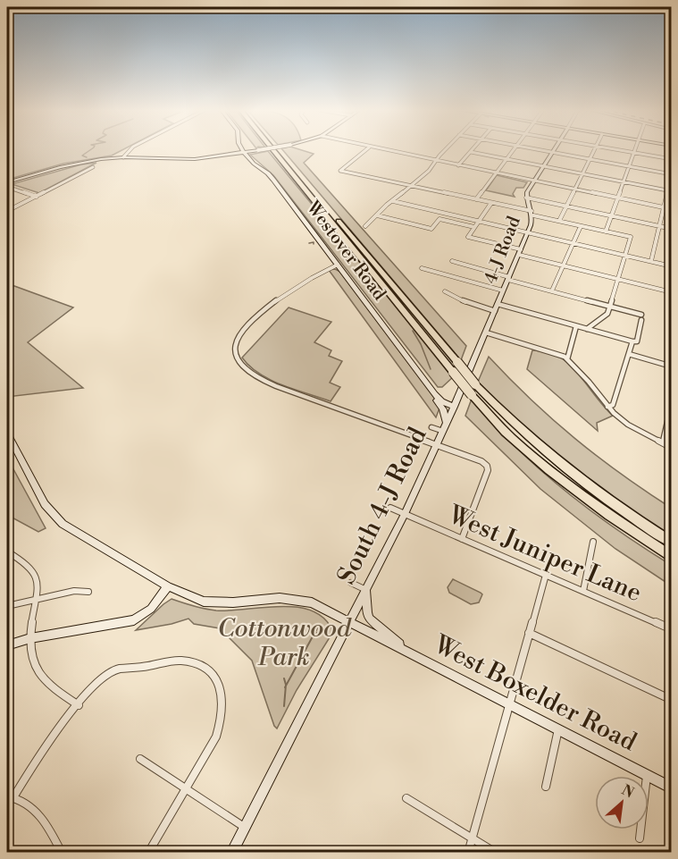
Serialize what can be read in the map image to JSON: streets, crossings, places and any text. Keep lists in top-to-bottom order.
{
  "streets": {
    "street": [
      "4-J Road",
      "Westover Road",
      "South 4-J Road",
      "West Juniper Lane",
      "West Boxelder Road"
    ]
  },
  "crossings": [
    ["4-J Road", "Westover Road"],
    ["4-J Road", "South 4-J Road"],
    ["Westover Road", "South 4-J Road"],
    ["South 4-J Road", "West Juniper Lane"]
  ],
  "parks": ["Cottonwood Park"],
  "north": "top right"
}
